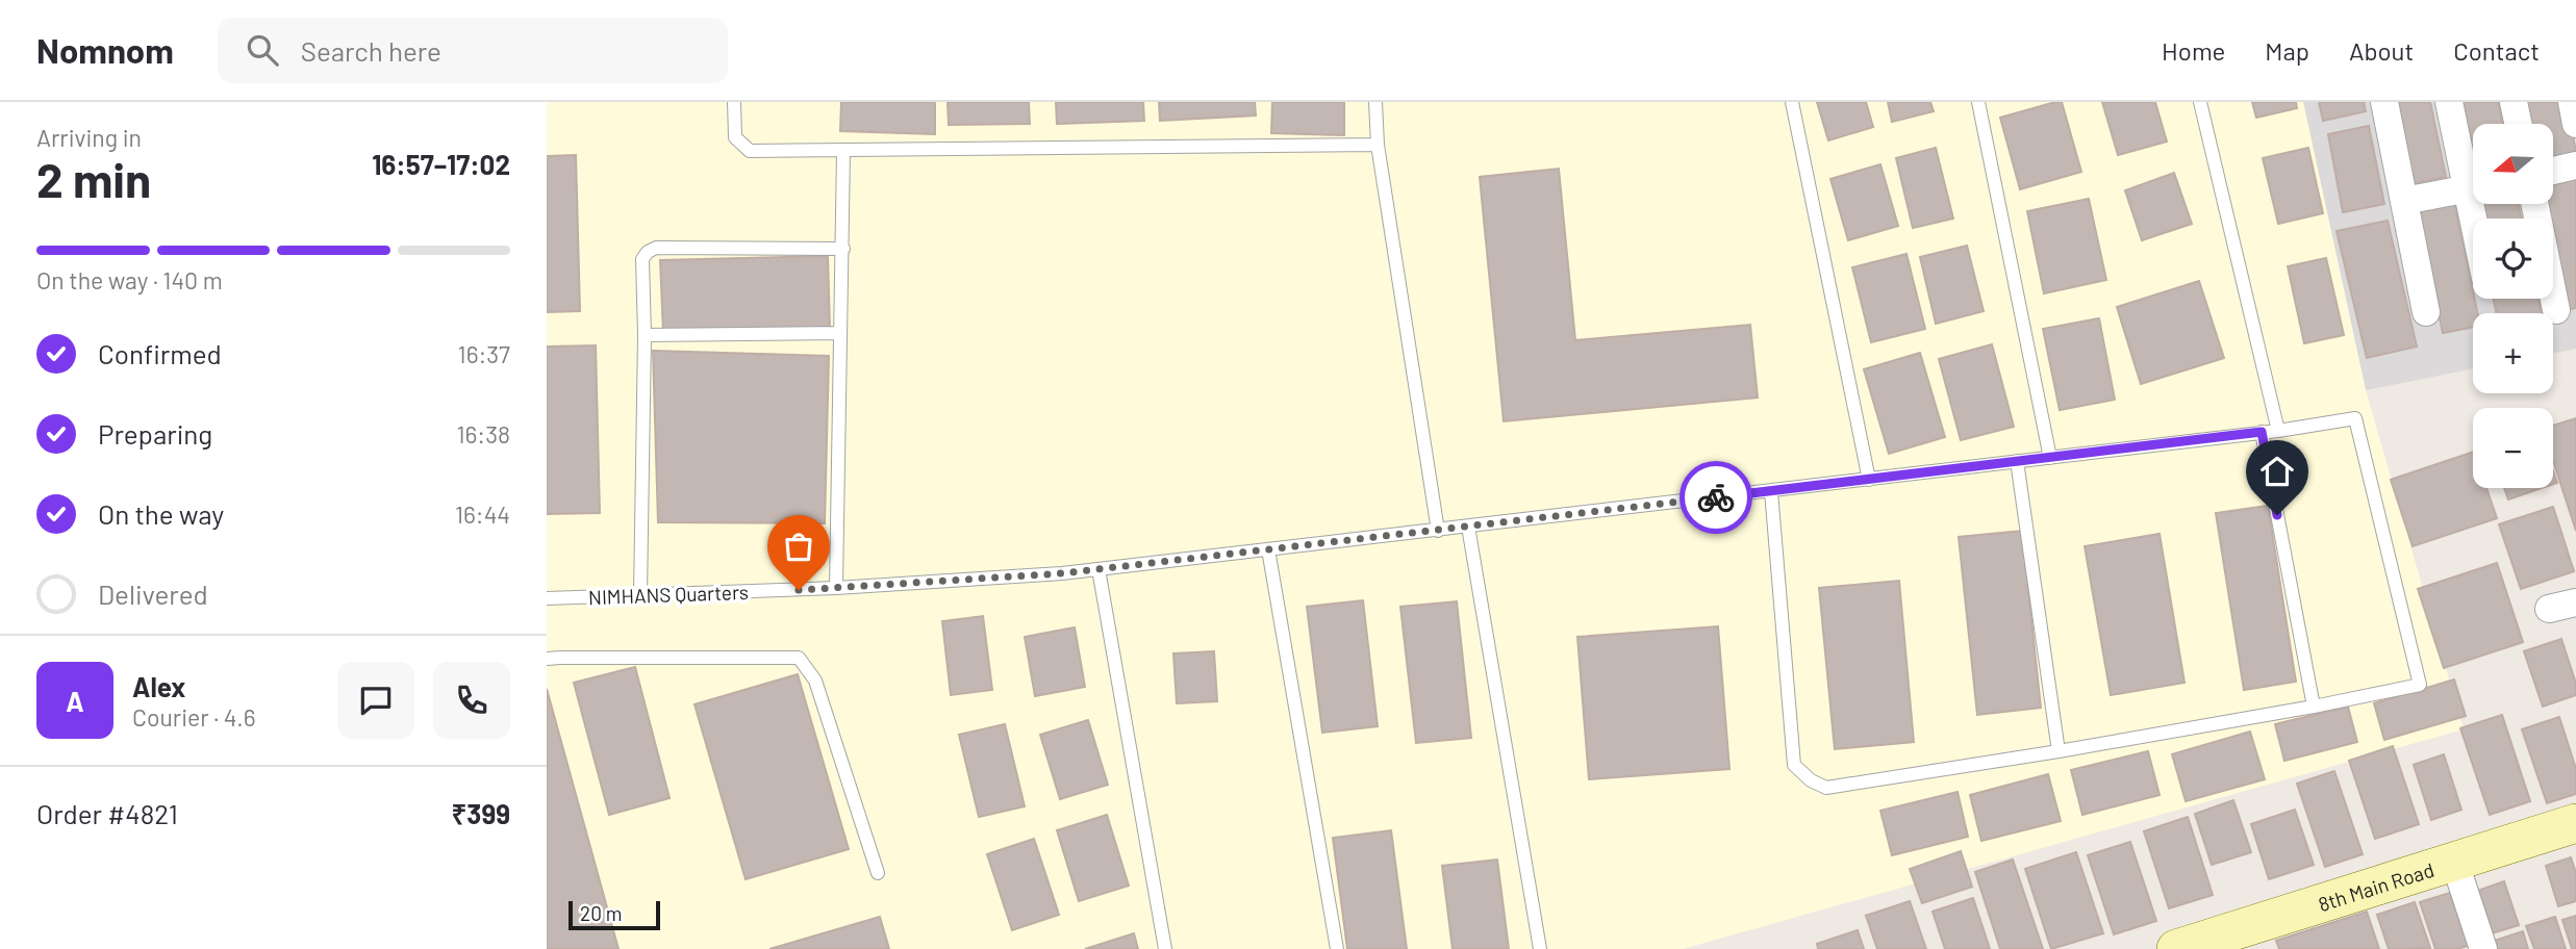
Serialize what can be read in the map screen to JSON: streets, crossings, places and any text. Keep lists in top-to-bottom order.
{
  "streets": {
    "street": ["8th Main Road"],
    "lane": ["NIMHANS Quarters"]
  },
  "scale_bar": "20 m",
  "north": "left",
  "page": {
    "header": "Nomnom",
    "search": "Search here",
    "nav": [
      "Home",
      "Map",
      "About",
      "Contact"
    ],
    "heading": ["2 min", "Arriving in", "16:57–17:02"],
    "panel": [
      "Alex",
      "Courier · 4.6",
      "Order #4821",
      "₹399"
    ],
    "map_buttons": ["+", "−"],
    "bar": "On the way · 140 m",
    "list": [
      ["Confirmed", "16:37"],
      ["Preparing", "16:38"],
      ["On the way", "16:44"],
      "Delivered"
    ],
    "round": "A",
    "scale": "20 m"
  }
}
